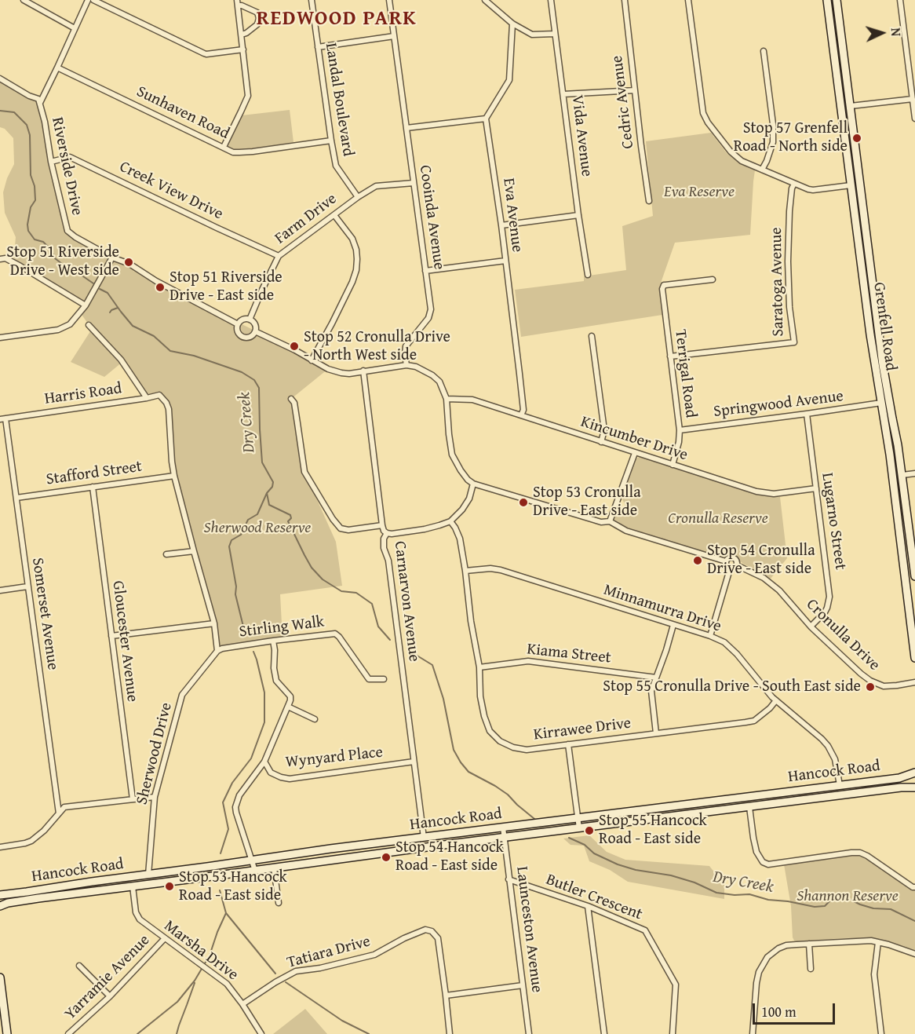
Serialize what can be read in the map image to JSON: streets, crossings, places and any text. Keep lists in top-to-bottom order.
{
  "streets": {
    "main road": ["Grenfell Road", "Hancock Road"],
    "street": [
      "Landal Boulevard",
      "Cedric Avenue",
      "Sunhaven Road",
      "Vida Avenue",
      "Riverside Drive",
      "Creek View Drive",
      "Eva Avenue",
      "Cooinda Avenue",
      "Farm Drive",
      "Saratoga Avenue",
      "Terrigal Road",
      "Harris Road",
      "Springwood Avenue",
      "Kincumber Drive",
      "Stafford Street",
      "Lugarno Street",
      "Carnarvon Avenue",
      "Minnamurra Drive",
      "Somerset Avenue",
      "Stirling Walk",
      "Cronulla Drive",
      "Gloucester Avenue",
      "Kiama Street",
      "Kirrawee Drive",
      "Sherwood Drive",
      "Wynyard Place",
      "Butler Crescent",
      "Launceston Avenue",
      "Marsha Drive",
      "Tatiara Drive",
      "Yarramie Avenue"
    ]
  },
  "crossings": [
    ["Landal Boulevard", "Sunhaven Road"],
    ["Landal Boulevard", "Farm Drive"],
    ["Riverside Drive", "Creek View Drive"],
    ["Riverside Drive", "Farm Drive"],
    ["Creek View Drive", "Farm Drive"],
    ["Eva Avenue", "Kincumber Drive"],
    ["Cooinda Avenue", "Farm Drive"],
    ["Saratoga Avenue", "Terrigal Road"],
    ["Grenfell Road", "Springwood Avenue"],
    ["Terrigal Road", "Springwood Avenue"],
    ["Terrigal Road", "Kincumber Drive"],
    ["Harris Road", "Stafford Street"],
    ["Harris Road", "Somerset Avenue"],
    ["Springwood Avenue", "Lugarno Street"],
    ["Kincumber Drive", "Lugarno Street"],
    ["Stafford Street", "Somerset Avenue"],
    ["Stafford Street", "Gloucester Avenue"],
    ["Lugarno Street", "Cronulla Drive"],
    ["Carnarvon Avenue", "Wynyard Place"],
    ["Carnarvon Avenue", "Hancock Road"],
    ["Minnamurra Drive", "Kirrawee Drive"],
    ["Minnamurra Drive", "Hancock Road"],
    ["Stirling Walk", "Sherwood Drive"],
    ["Kiama Street", "Kirrawee Drive"],
    ["Sherwood Drive", "Hancock Road"],
    ["Hancock Road", "Launceston Avenue"],
    ["Hancock Road", "Marsha Drive"],
    ["Butler Crescent", "Launceston Avenue"],
    ["Marsha Drive", "Tatiara Drive"],
    ["Marsha Drive", "Yarramie Avenue"]
  ],
  "districts": ["REDWOOD PARK"],
  "water": ["Dry Creek"],
  "parks": [
    "Eva Reserve",
    "Cronulla Reserve",
    "Sherwood Reserve",
    "Shannon Reserve"
  ],
  "places": [
    "Stop 57 Grenfell Road - North side",
    "Stop 51 Riverside Drive - West side",
    "Stop 51 Riverside Drive - East side",
    "Stop 52 Cronulla Drive - North West side",
    "Stop 53 Cronulla Drive - East side",
    "Stop 54 Cronulla Drive - East side",
    "Stop 55 Cronulla Drive - South East side",
    "Stop 55 Hancock Road - East side",
    "Stop 54 Hancock Road - East side",
    "Stop 53 Hancock Road - East side"
  ],
  "scale_bar": "100 m",
  "north": "right"
}
